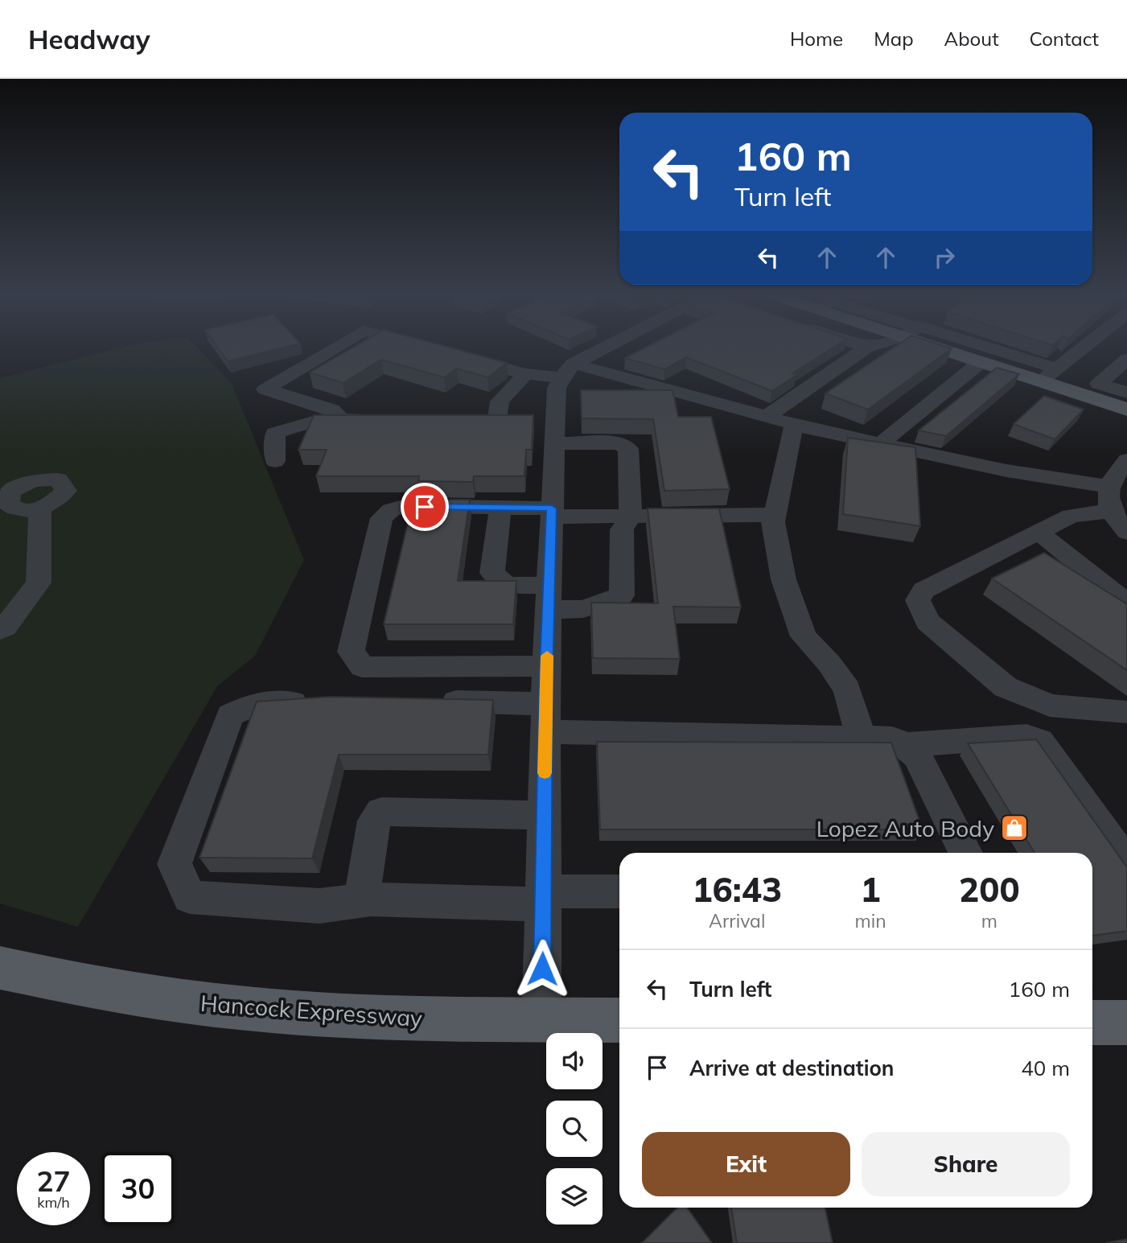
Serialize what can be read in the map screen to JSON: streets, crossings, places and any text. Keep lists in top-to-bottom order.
{
  "streets": {
    "main road": ["Hancock Expressway"]
  },
  "places": {
    "shop": ["Lopez Auto Body"]
  },
  "page": {
    "header": "Headway",
    "nav": [
      "Home",
      "Map",
      "About",
      "Contact"
    ],
    "turn": ["160 m", "Turn left"],
    "eta": [
      "16:43",
      "Arrival",
      "1",
      "min",
      "200",
      "m"
    ],
    "list": [
      {
        "name": "Turn left",
        "value": "160 m"
      },
      {
        "name": "Arrive at destination",
        "value": "40 m"
      }
    ],
    "buttons": ["Exit", "Share"],
    "speed": "27 km/h",
    "limit": "30"
  }
}
